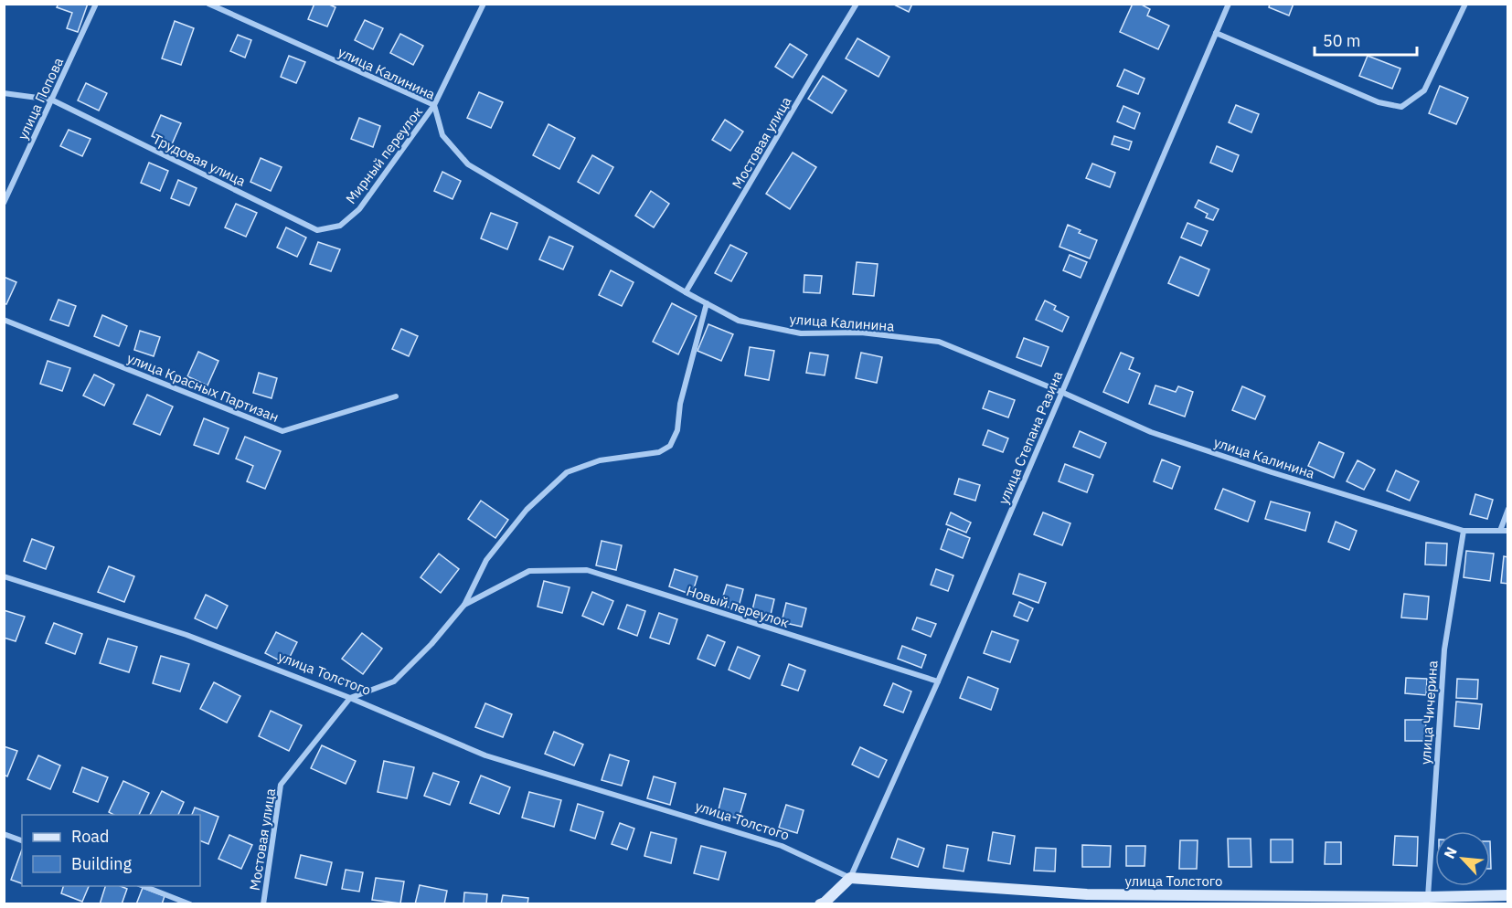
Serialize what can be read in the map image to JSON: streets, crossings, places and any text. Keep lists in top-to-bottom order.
{
  "streets": {
    "main road": ["улица Толстого"],
    "street": [
      "улица Калинина",
      "улица Попова",
      "Мостовая улица",
      "Мирный переулок",
      "Трудовая улица",
      "улица Красных Партизан",
      "улица Степана Разина",
      "Новый переулок",
      "улица Чичерина"
    ]
  },
  "crossings": [
    ["улица Калинина", "Мостовая улица"],
    ["улица Калинина", "Мирный переулок"],
    ["улица Калинина", "улица Степана Разина"],
    ["улица Калинина", "улица Чичерина"],
    ["улица Попова", "Трудовая улица"],
    ["Мостовая улица", "улица Толстого"],
    ["Мирный переулок", "Трудовая улица"],
    ["улица Степана Разина", "Новый переулок"],
    ["улица Степана Разина", "улица Толстого"],
    ["улица Толстого", "улица Чичерина"]
  ],
  "legend": ["Road", "Building"],
  "scale_bar": "50 m",
  "north": "top left"
}
